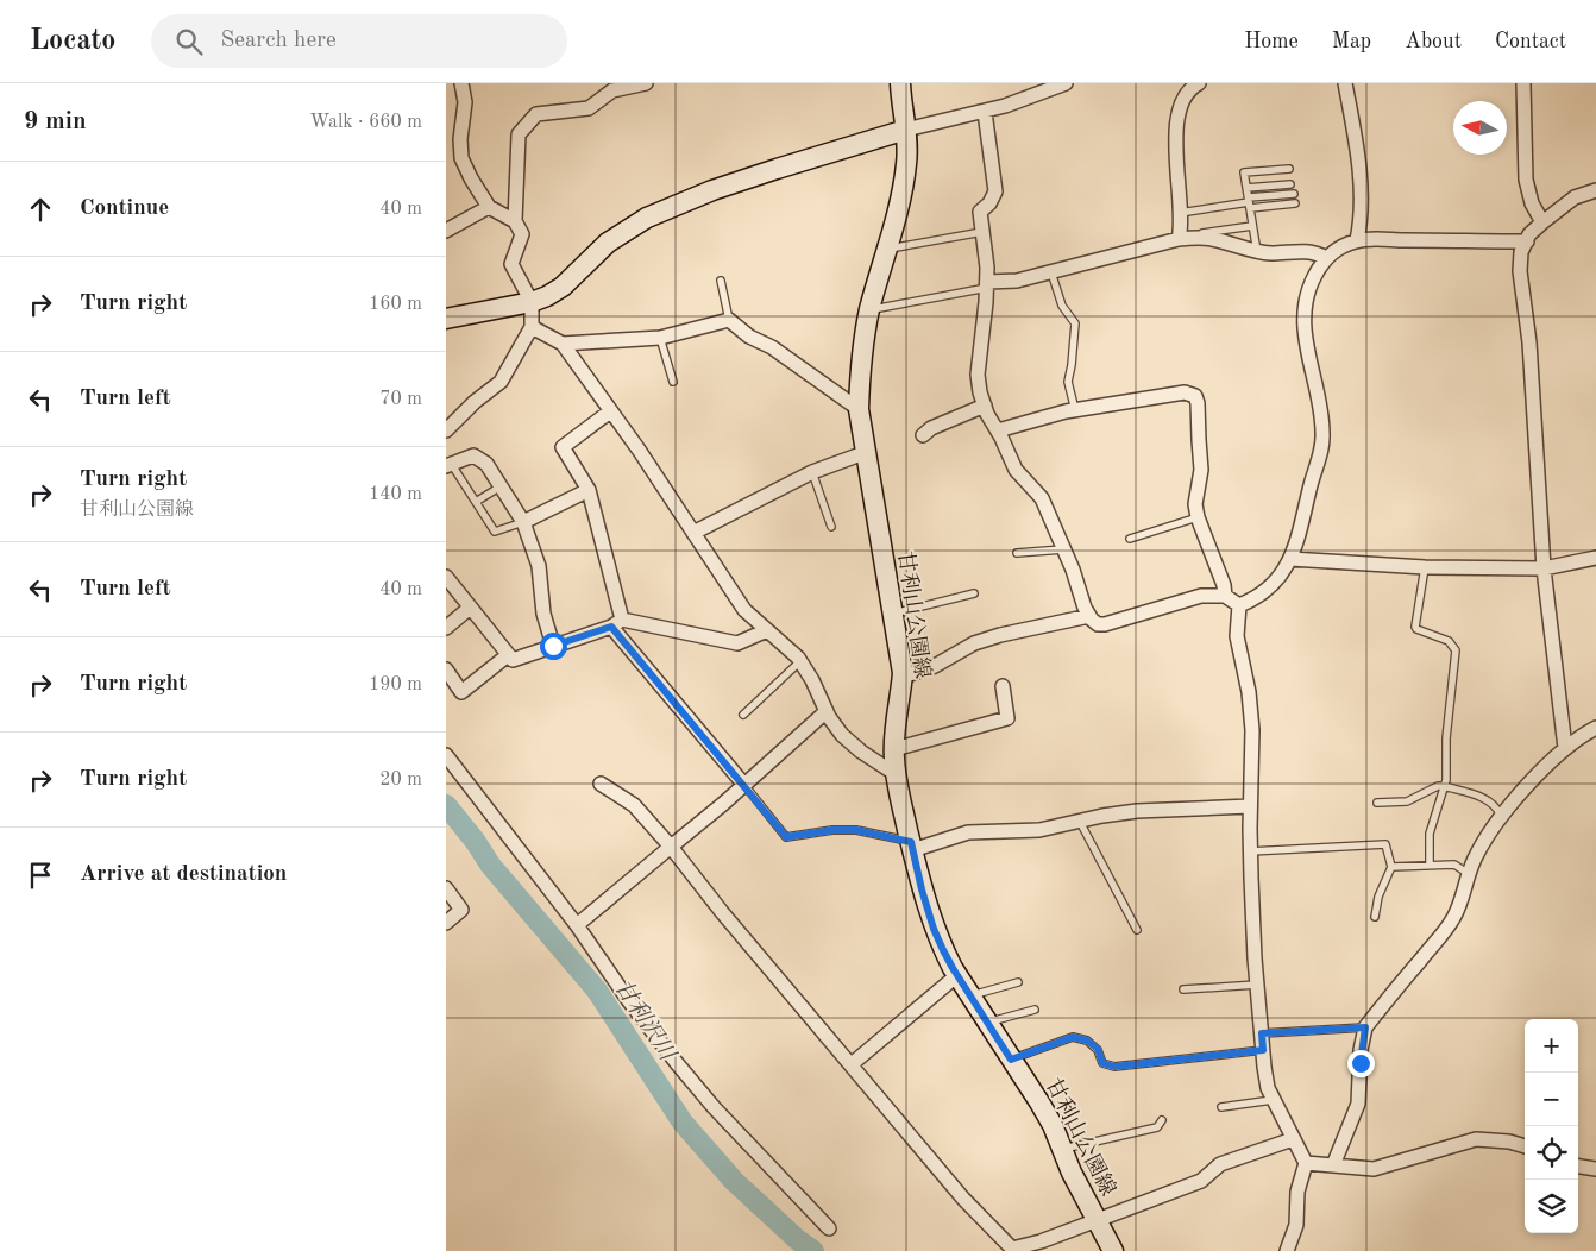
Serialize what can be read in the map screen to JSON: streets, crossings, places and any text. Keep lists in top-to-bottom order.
{
  "streets": {
    "main road": ["甘利山公園線"]
  },
  "water": ["甘利沢川"],
  "north": "left",
  "page": {
    "header": "Locato",
    "search": "Search here",
    "nav": [
      "Home",
      "Map",
      "About",
      "Contact"
    ],
    "heading": ["9 min", "Walk · 660 m"],
    "list": [
      ["Continue", "40 m"],
      ["Turn right", "160 m"],
      ["Turn left", "70 m"],
      ["Turn right", "甘利山公園線", "140 m"],
      ["Turn left", "40 m"],
      ["Turn right", "190 m"],
      ["Turn right", "20 m"],
      "Arrive at destination"
    ],
    "map_buttons": ["+", "−"]
  }
}
